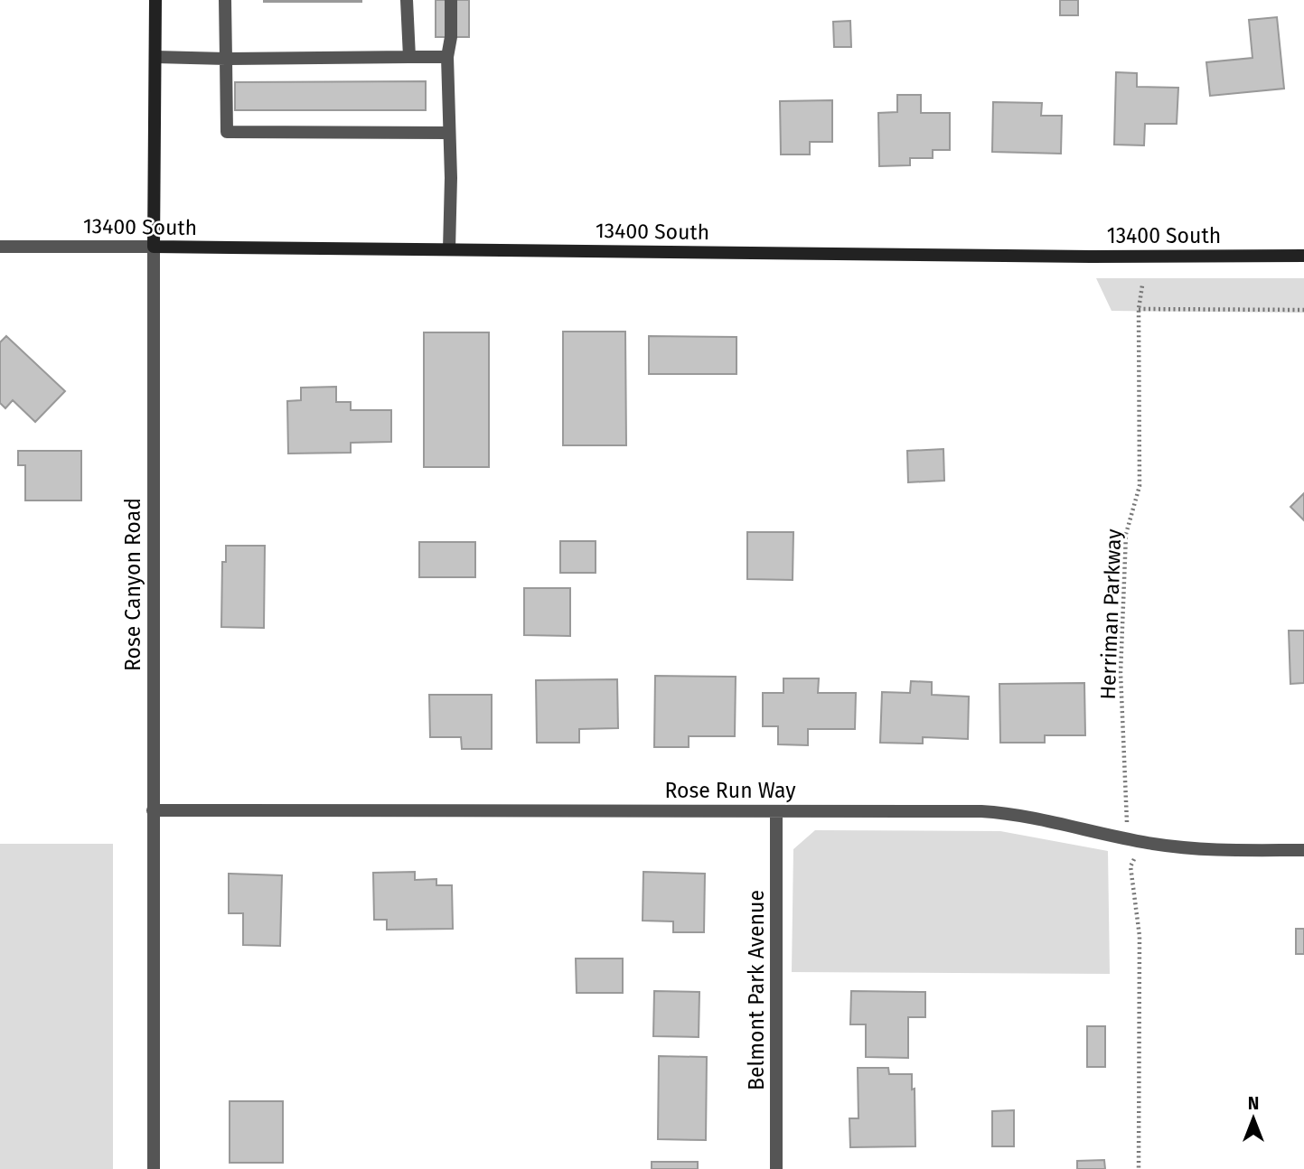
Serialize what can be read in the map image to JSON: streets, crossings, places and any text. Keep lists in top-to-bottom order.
{
  "streets": {
    "main road": ["13400 South", "Rose Canyon Road"],
    "street": ["Rose Run Way", "Belmont Park Avenue"],
    "path": ["Herriman Parkway"]
  },
  "crossings": [
    ["13400 South", "Rose Canyon Road"],
    ["Rose Canyon Road", "Rose Run Way"],
    ["Rose Run Way", "Belmont Park Avenue"]
  ],
  "north": "top"
}
